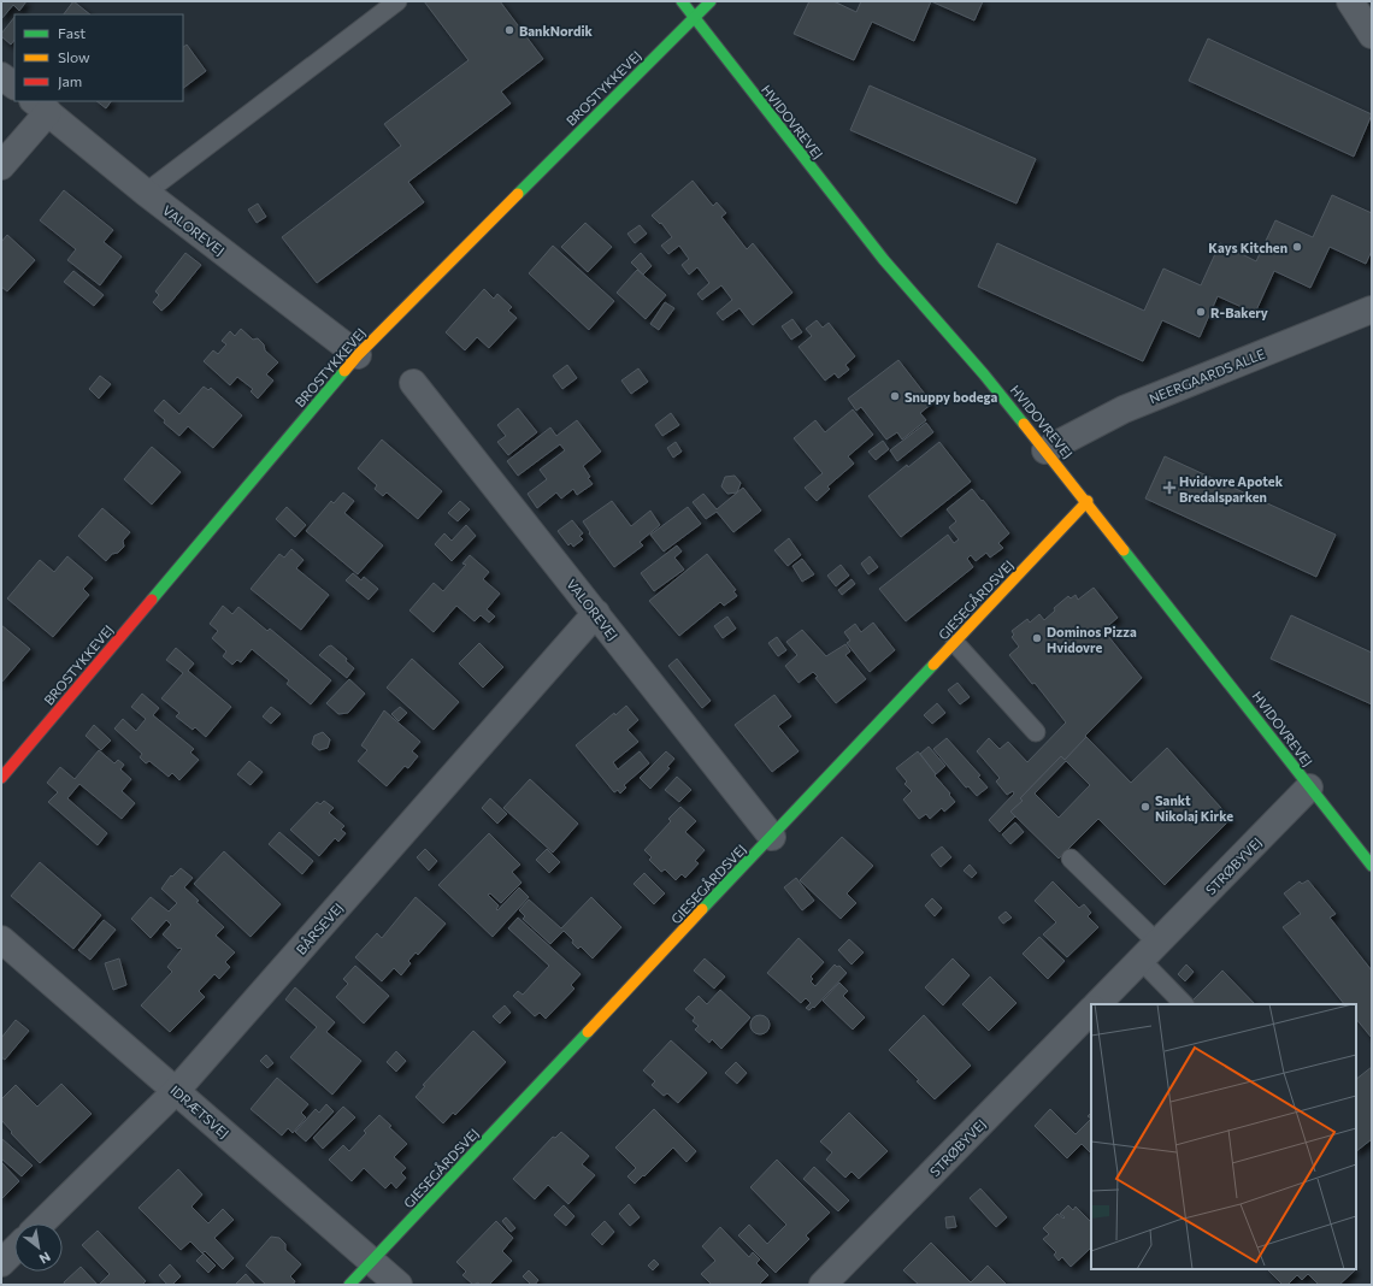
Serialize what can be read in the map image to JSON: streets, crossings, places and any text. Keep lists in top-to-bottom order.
{
  "streets": {
    "street": [
      "BROSTYKKEVEJ",
      "HVIDOVREVEJ",
      "VALOREVEJ",
      "NEERGAARDS ALLE",
      "GIESEGÅRDSVEJ",
      "STRØBYVEJ",
      "BÅRSEVEJ",
      "IDRÆTSVEJ"
    ]
  },
  "crossings": [
    ["BROSTYKKEVEJ", "HVIDOVREVEJ"],
    ["BROSTYKKEVEJ", "VALOREVEJ"],
    ["HVIDOVREVEJ", "NEERGAARDS ALLE"],
    ["HVIDOVREVEJ", "GIESEGÅRDSVEJ"],
    ["HVIDOVREVEJ", "STRØBYVEJ"],
    ["VALOREVEJ", "GIESEGÅRDSVEJ"],
    ["VALOREVEJ", "BÅRSEVEJ"],
    ["GIESEGÅRDSVEJ", "IDRÆTSVEJ"],
    ["BÅRSEVEJ", "IDRÆTSVEJ"]
  ],
  "places": {
    "other": [
      "BankNordik",
      "Kays Kitchen",
      "R-Bakery",
      "Snuppy bodega",
      "Dominos Pizza Hvidovre",
      "Sankt Nikolaj Kirke"
    ],
    "health": ["Hvidovre Apotek Bredalsparken"]
  },
  "legend": ["Fast", "Slow", "Jam"],
  "north": "bottom right"
}
